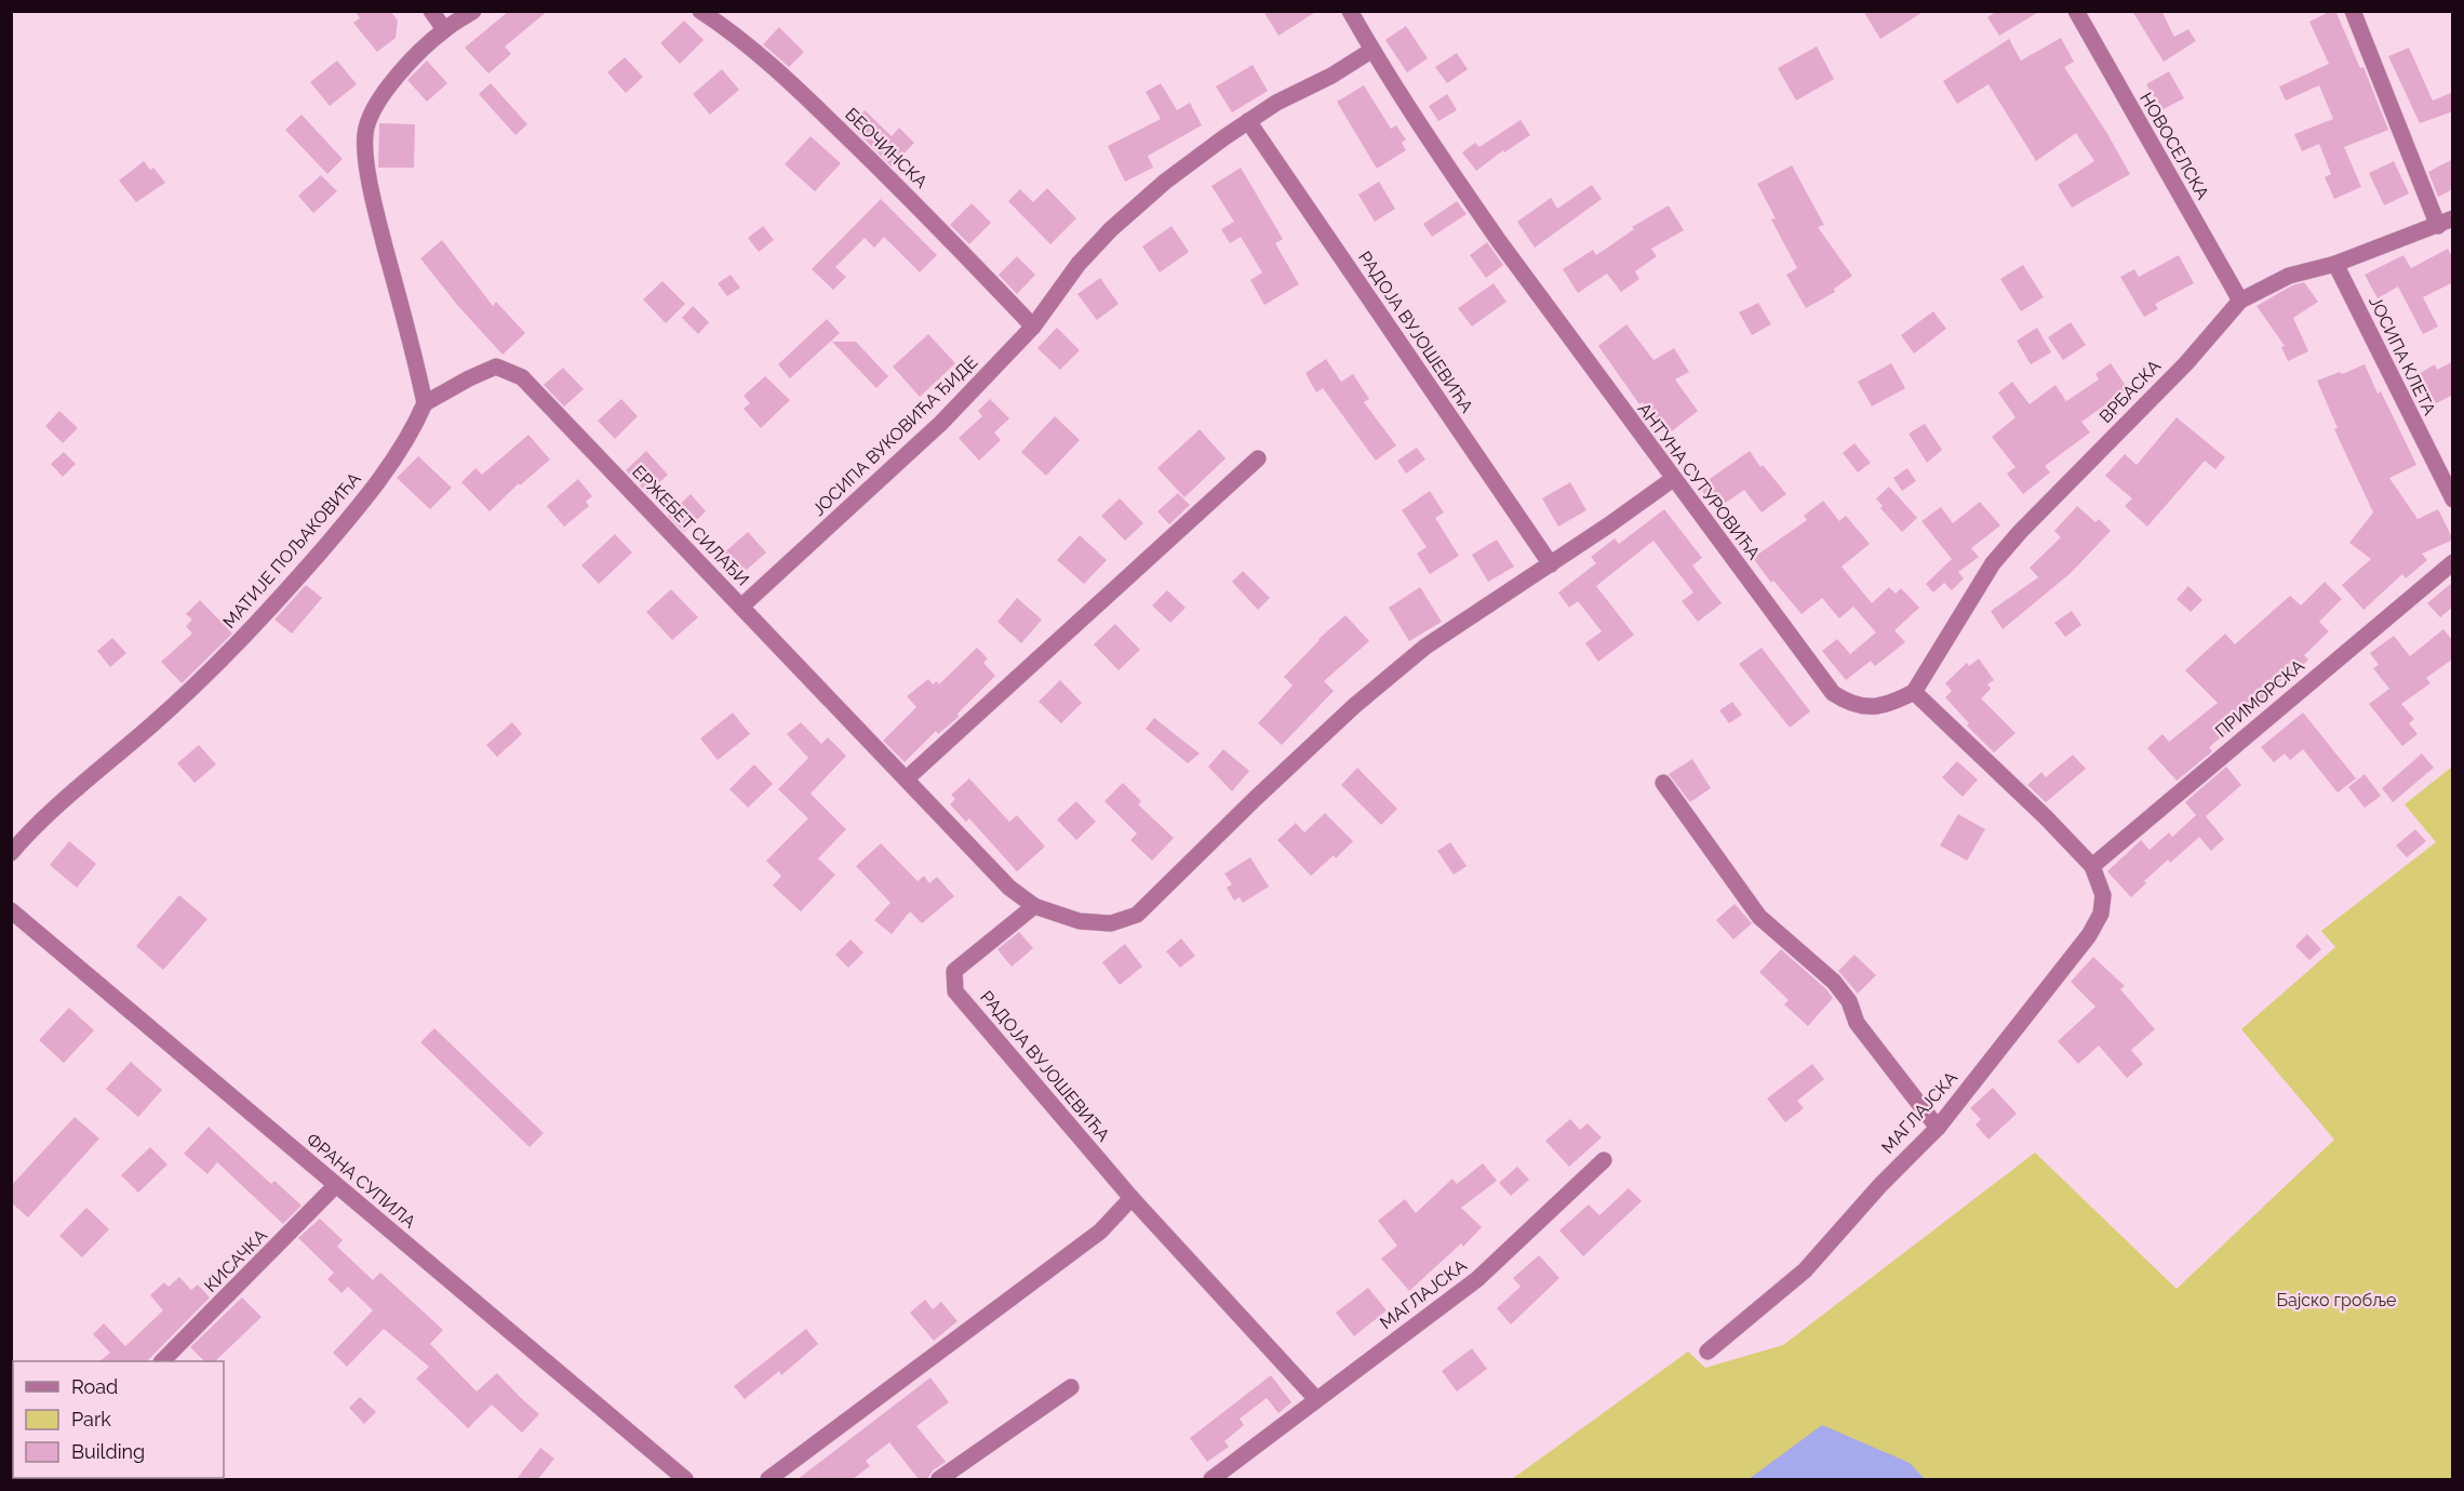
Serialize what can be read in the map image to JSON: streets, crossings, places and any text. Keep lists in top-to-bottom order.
{
  "streets": {
    "street": [
      "НОВОСЕЛСКА",
      "БЕОЧИНСКА",
      "РАДОЈА ВУЈОШЕВИЋА",
      "ЈОСИПА КЛЕТА",
      "ВРБАСКА",
      "ЈОСИПА ВУКОВИЋА ЂИДЕ",
      "АНТУНА СУТУРОВИЋА",
      "ЕРЖЕБЕТ СИЛАЂИ",
      "МАТИЈЕ ПОЉАКОВИЋА",
      "ПРИМОРСКА",
      "МАГЛАЈСКА",
      "ФРАНА СУПИЛА",
      "КИСАЧКА"
    ]
  },
  "crossings": [
    ["НОВОСЕЛСКА", "ВРБАСКА"],
    ["БЕОЧИНСКА", "ЈОСИПА ВУКОВИЋА ЂИДЕ"],
    ["РАДОЈА ВУЈОШЕВИЋА", "ЈОСИПА ВУКОВИЋА ЂИДЕ"],
    ["РАДОЈА ВУЈОШЕВИЋА", "ЕРЖЕБЕТ СИЛАЂИ"],
    ["ЈОСИПА КЛЕТА", "ВРБАСКА"],
    ["ВРБАСКА", "АНТУНА СУТУРОВИЋА"],
    ["ЈОСИПА ВУКОВИЋА ЂИДЕ", "АНТУНА СУТУРОВИЋА"],
    ["ЈОСИПА ВУКОВИЋА ЂИДЕ", "ЕРЖЕБЕТ СИЛАЂИ"],
    ["ЕРЖЕБЕТ СИЛАЂИ", "МАТИЈЕ ПОЉАКОВИЋА"],
    ["ПРИМОРСКА", "МАГЛАЈСКА"],
    ["ФРАНА СУПИЛА", "КИСАЧКА"]
  ],
  "parks": ["Бајско гробље"],
  "legend": ["Road", "Park", "Building"]
}
